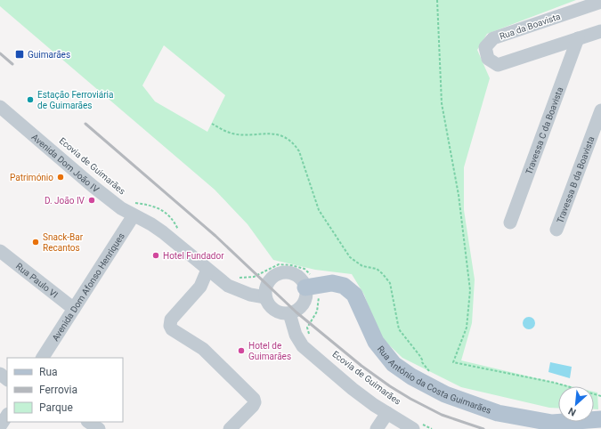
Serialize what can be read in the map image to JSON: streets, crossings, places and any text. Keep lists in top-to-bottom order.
{
  "streets": {
    "main road": ["Rua António da Costa Guimarães"],
    "street": [
      "Rua da Boavista",
      "Travessa C da Boavista",
      "Avenida Dom João IV",
      "Travessa B da Boavista",
      "Rua Paulo VI",
      "Avenida Dom Afonso Henriques"
    ],
    "path": ["Ecovia de Guimarães"]
  },
  "crossings": [
    ["Rua da Boavista", "Travessa C da Boavista"],
    ["Avenida Dom João IV", "Avenida Dom Afonso Henriques"],
    ["Avenida Dom João IV", "Rua António da Costa Guimarães"],
    ["Rua Paulo VI", "Avenida Dom Afonso Henriques"]
  ],
  "places": {
    "transit": ["Guimarães"],
    "other": [
      "Estação Ferroviária de Guimarães",
      "Património",
      "D. João IV",
      "Snack-Bar Recantos",
      "Hotel Fundador",
      "Hotel de Guimarães"
    ]
  },
  "legend": ["Rua", "Ferrovia", "Parque"],
  "north": "bottom left"
}
